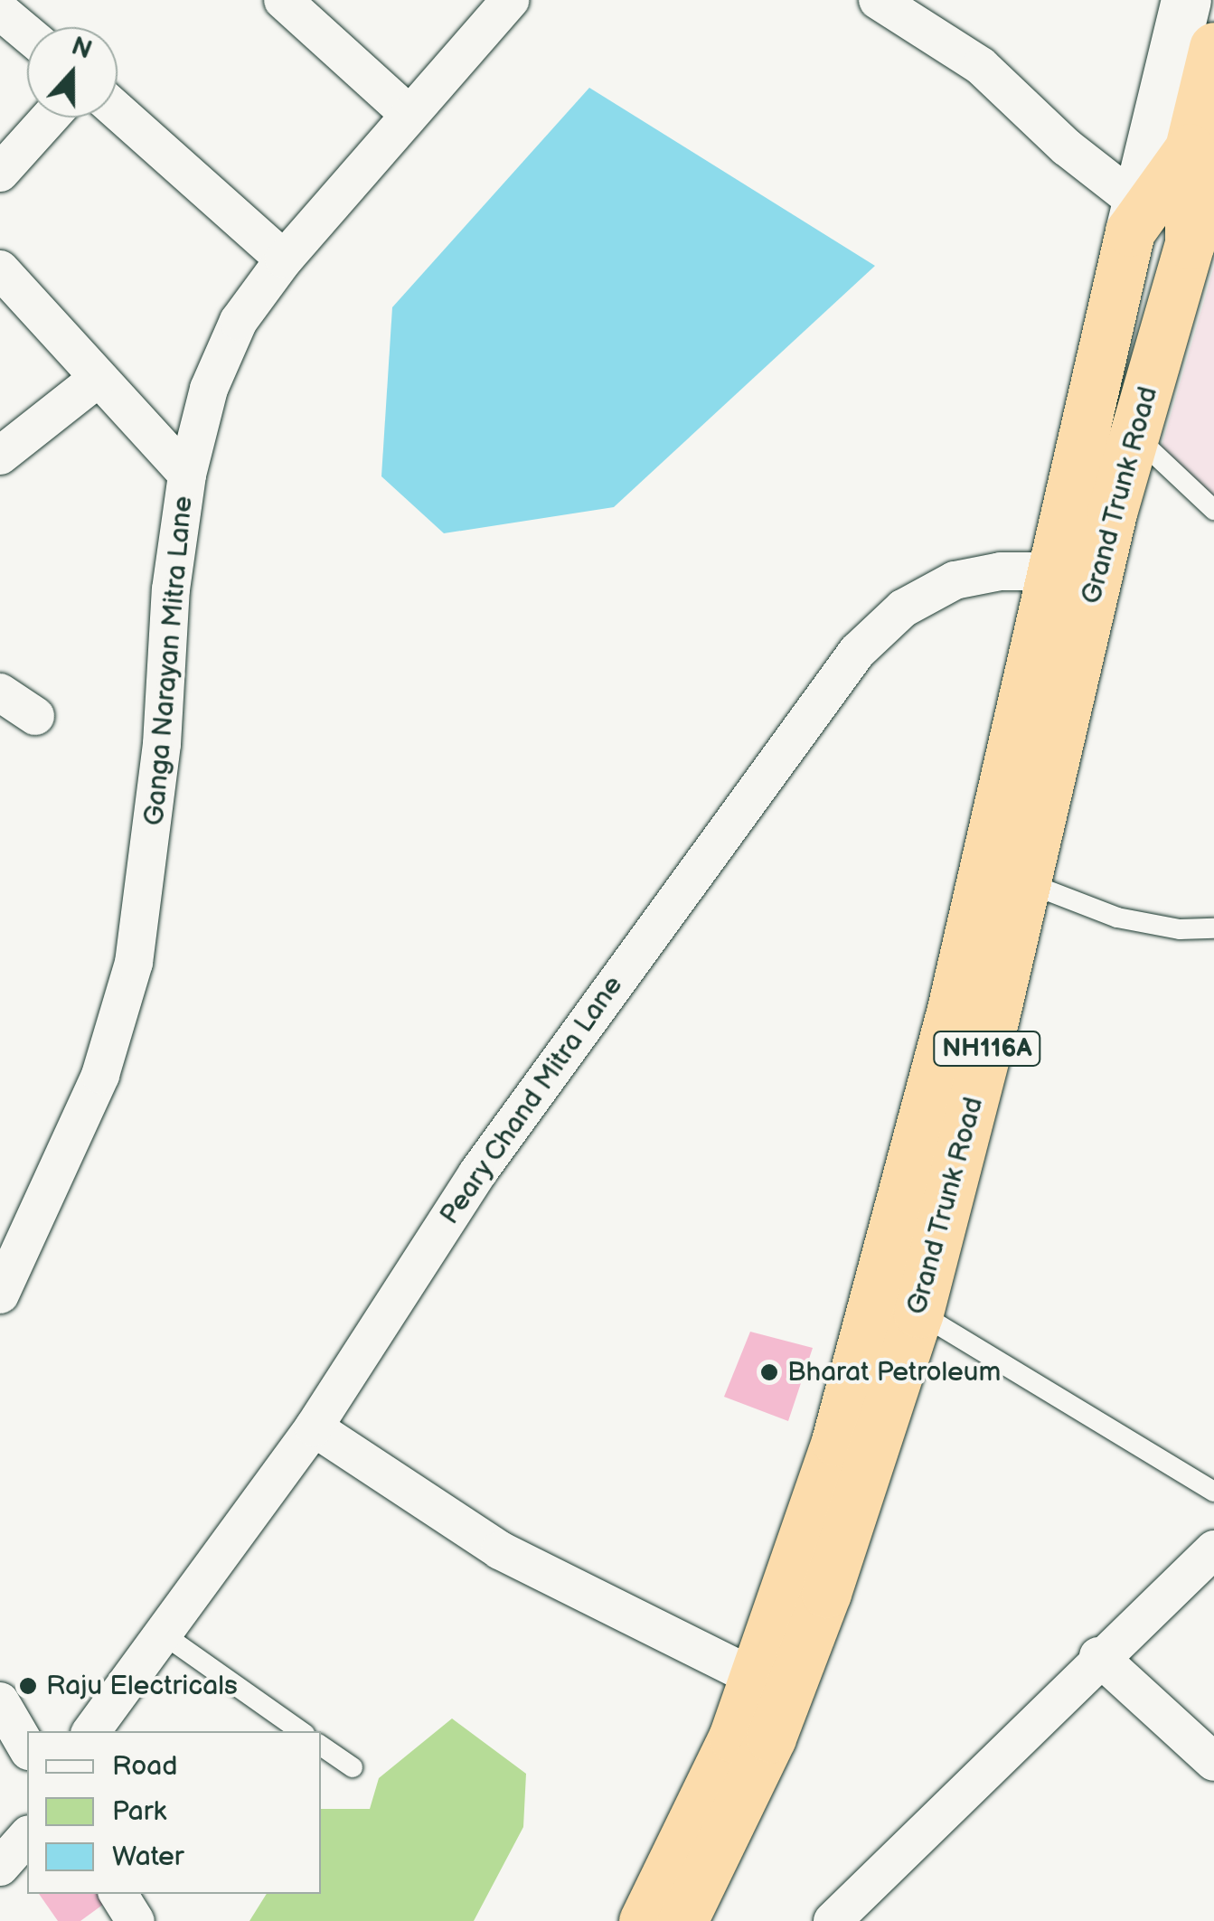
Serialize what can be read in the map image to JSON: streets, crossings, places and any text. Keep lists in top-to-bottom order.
{
  "streets": {
    "highway": ["Grand Trunk Road", "NH116A"],
    "street": ["Ganga Narayan Mitra Lane", "Peary Chand Mitra Lane"]
  },
  "crossings": [
    ["Grand Trunk Road", "NH116A"],
    ["Grand Trunk Road", "Peary Chand Mitra Lane"]
  ],
  "places": ["Bharat Petroleum", "Raju Electricals"],
  "legend": ["Road", "Park", "Water"],
  "north": "top"
}
